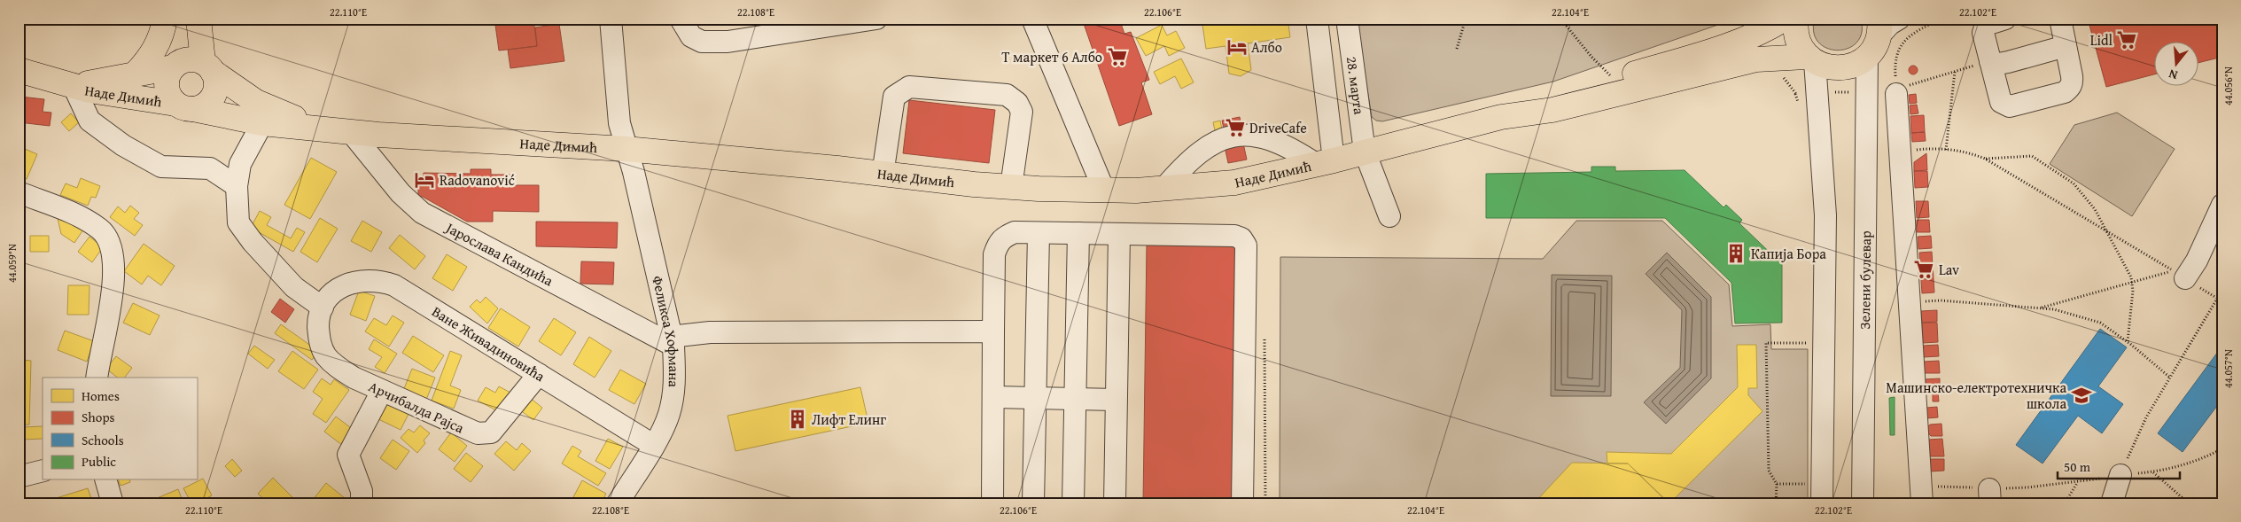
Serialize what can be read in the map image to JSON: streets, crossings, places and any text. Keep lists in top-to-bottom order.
{
  "streets": {
    "main road": ["Наде Димић"],
    "street": [
      "28. марта",
      "Јарослава Кандића",
      "Зелени булевар",
      "Феликса Хофмана",
      "Ване Живадиновића",
      "Арчибалда Рајса"
    ]
  },
  "crossings": [
    ["28. марта", "Наде Димић"],
    ["Наде Димић", "Јарослава Кандића"],
    ["Наде Димић", "Феликса Хофмана"],
    ["Јарослава Кандића", "Феликса Хофмана"],
    ["Феликса Хофмана", "Ване Живадиновића"],
    ["Ване Живадиновића", "Арчибалда Рајса"]
  ],
  "places": {
    "supermarket": [
      "Lidl",
      "Т маркет 6 Албо",
      "DriveCafe",
      "Lav"
    ],
    "hotel": ["Албо", "Radovanović"],
    "building": ["Капија Бора", "Лифт Елинг"],
    "school or university": ["Машинско-електротехничка школа"]
  },
  "legend": [
    "Homes",
    "Shops",
    "Schools",
    "Public"
  ],
  "scale_bar": "50 m",
  "north": "bottom",
  "coordinates": [
    "22.110°E",
    "22.108°E",
    "22.106°E",
    "22.104°E",
    "22.102°E",
    "44.056°N",
    "44.059°N",
    "44.057°N"
  ]
}
